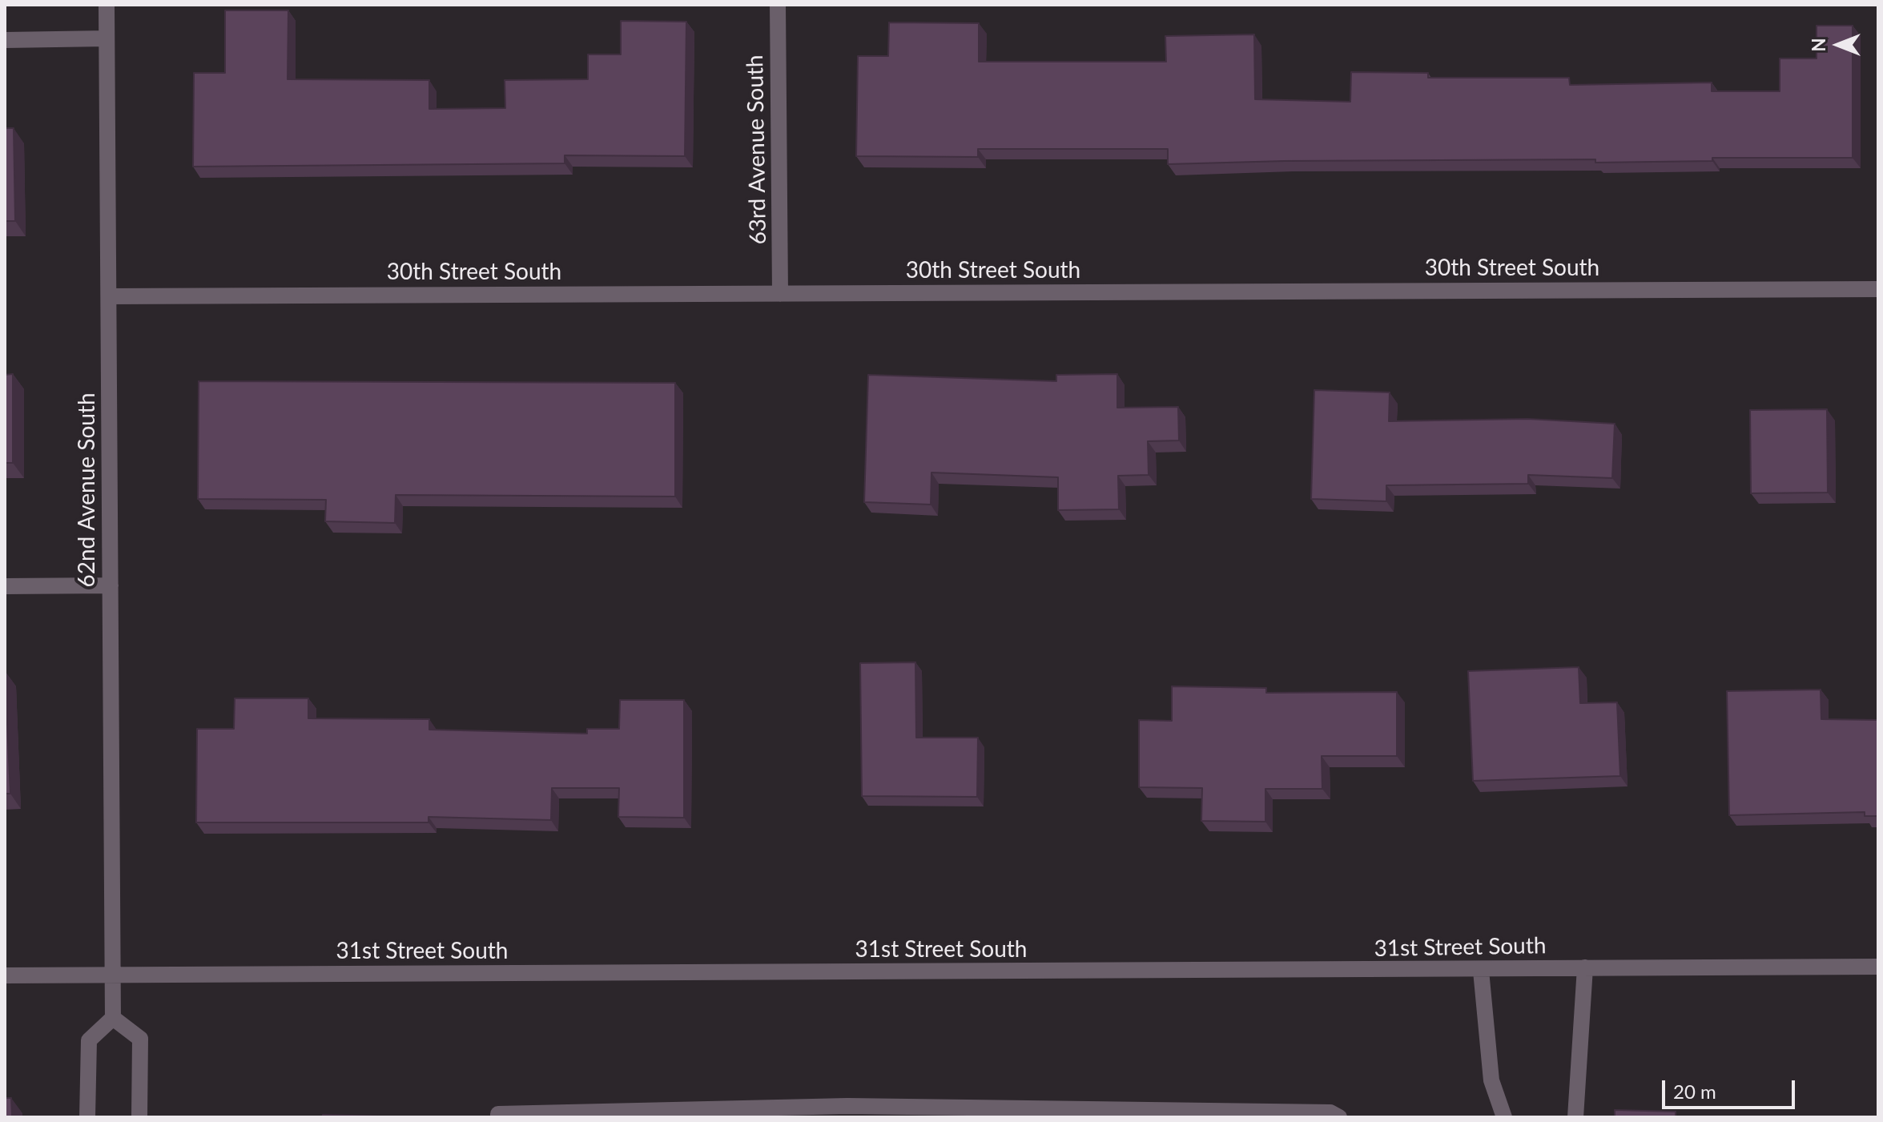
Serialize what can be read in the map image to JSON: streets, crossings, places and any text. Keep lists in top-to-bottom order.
{
  "streets": {
    "street": [
      "63rd Avenue South",
      "30th Street South",
      "62nd Avenue South",
      "31st Street South"
    ]
  },
  "crossings": [
    ["63rd Avenue South", "30th Street South"],
    ["30th Street South", "62nd Avenue South"],
    ["62nd Avenue South", "31st Street South"]
  ],
  "scale_bar": "20 m",
  "north": "left"
}
